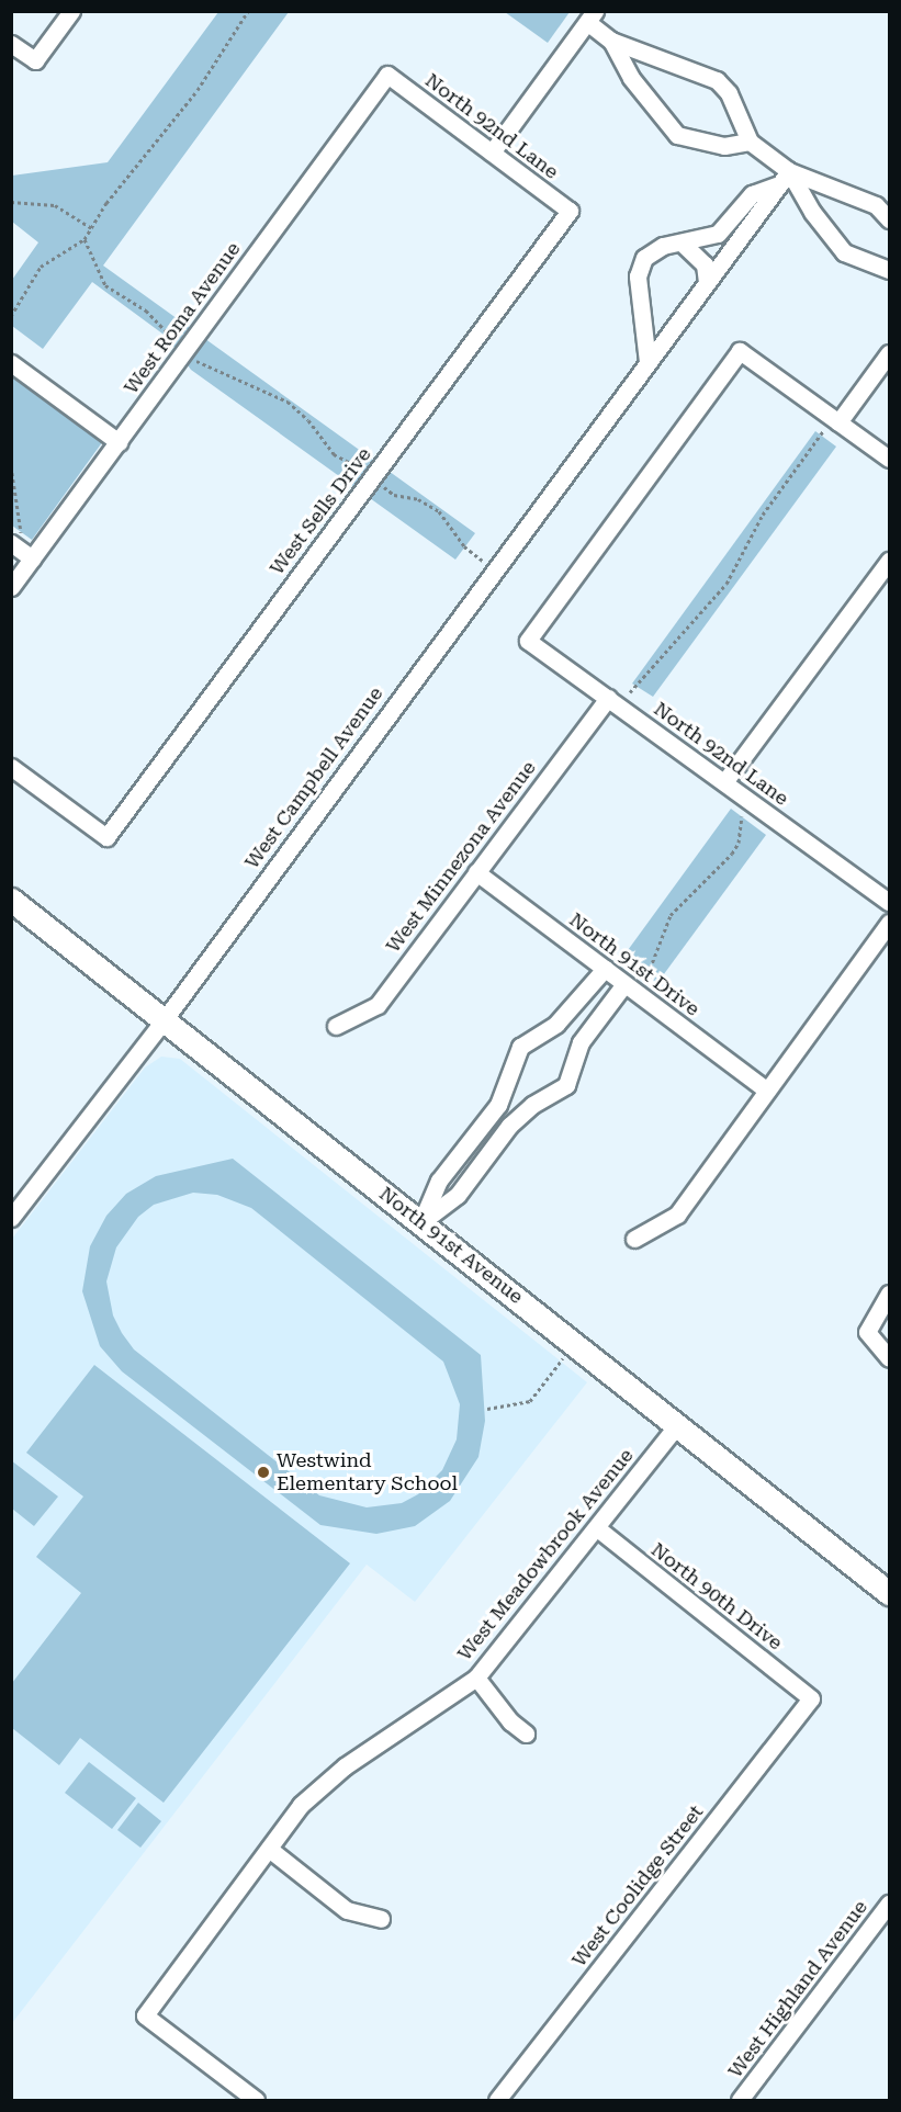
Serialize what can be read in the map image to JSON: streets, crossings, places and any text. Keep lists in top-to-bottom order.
{
  "streets": {
    "main road": ["North 91st Avenue"],
    "street": [
      "North 92nd Lane",
      "West Roma Avenue",
      "West Sells Drive",
      "West Campbell Avenue",
      "West Minnezona Avenue",
      "North 91st Drive",
      "West Meadowbrook Avenue",
      "North 90th Drive",
      "West Coolidge Street",
      "West Highland Avenue"
    ]
  },
  "crossings": [
    ["North 92nd Lane", "West Roma Avenue"],
    ["North 92nd Lane", "West Sells Drive"],
    ["North 92nd Lane", "West Minnezona Avenue"],
    ["West Campbell Avenue", "North 91st Avenue"],
    ["West Minnezona Avenue", "North 91st Drive"],
    ["North 91st Avenue", "West Meadowbrook Avenue"],
    ["West Meadowbrook Avenue", "North 90th Drive"],
    ["North 90th Drive", "West Coolidge Street"]
  ],
  "places": ["Westwind Elementary School"]
}
